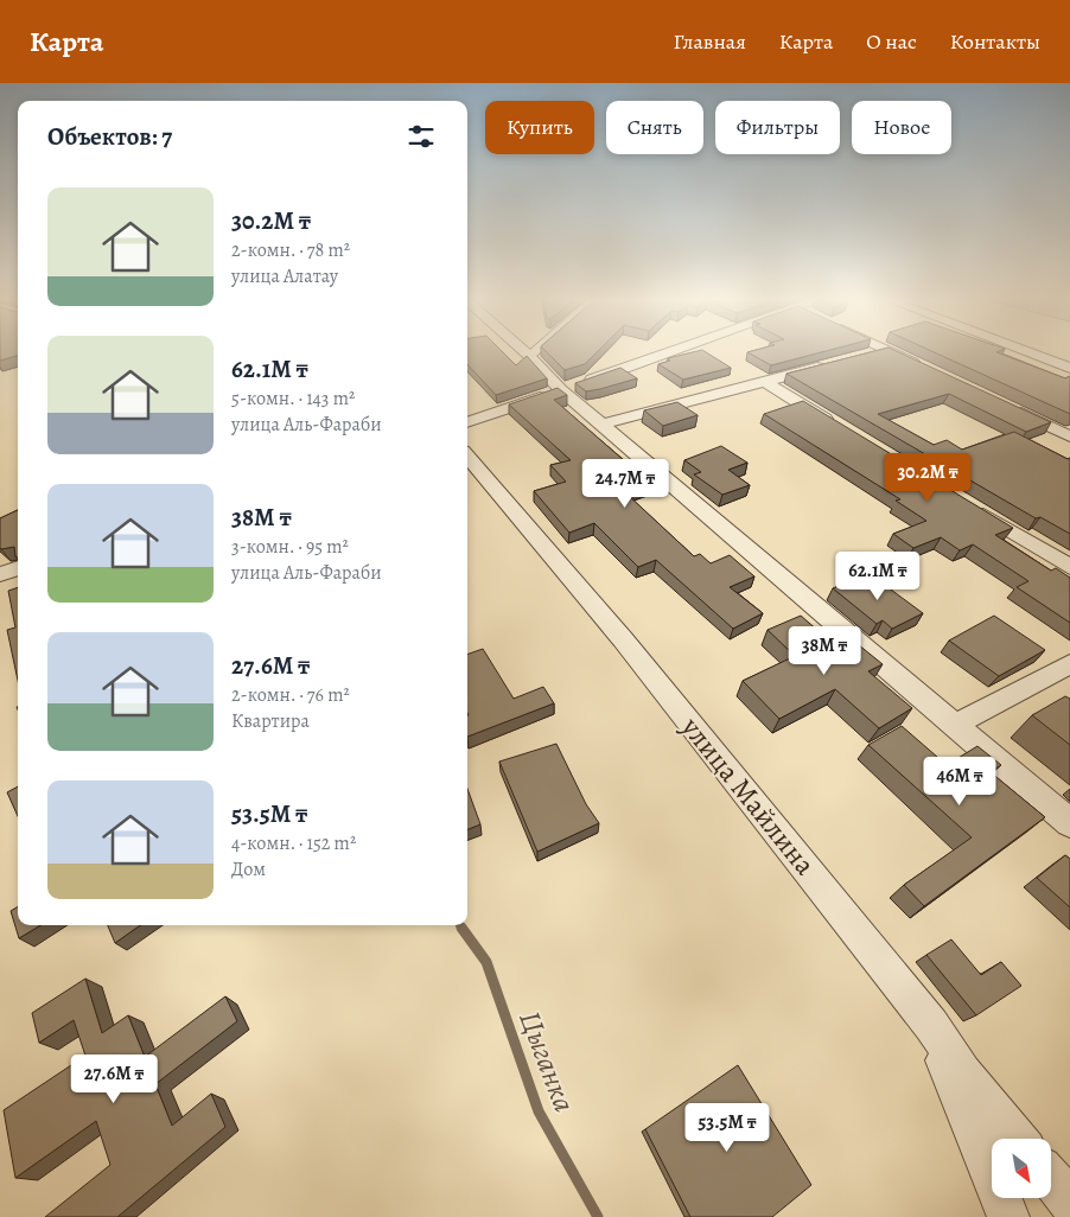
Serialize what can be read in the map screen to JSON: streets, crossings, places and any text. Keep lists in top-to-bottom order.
{
  "streets": {
    "street": ["улица Майлина"]
  },
  "water": ["Цыганка"],
  "north": "bottom right",
  "page": {
    "header": "Карта",
    "nav": [
      "Главная",
      "Карта",
      "О нас",
      "Контакты"
    ],
    "chip": [
      "Купить",
      "Снять",
      "Фильтры",
      "Новое"
    ],
    "heading": "Объектов: 7",
    "list": [
      {
        "name": "30.2M ₸",
        "note": "2-комн. · 78 m² · улица Алатау"
      },
      {
        "name": "62.1M ₸",
        "note": "5-комн. · 143 m² · улица Аль-Фараби"
      },
      {
        "name": "38M ₸",
        "note": "3-комн. · 95 m² · улица Аль-Фараби"
      },
      {
        "name": "27.6M ₸",
        "note": "2-комн. · 76 m² · Квартира"
      },
      {
        "name": "53.5M ₸",
        "note": "4-комн. · 152 m² · Дом"
      }
    ],
    "price": [
      "30.2M ₸",
      "24.7M ₸",
      "62.1M ₸",
      "38M ₸",
      "46M ₸",
      "27.6M ₸",
      "53.5M ₸"
    ]
  }
}
